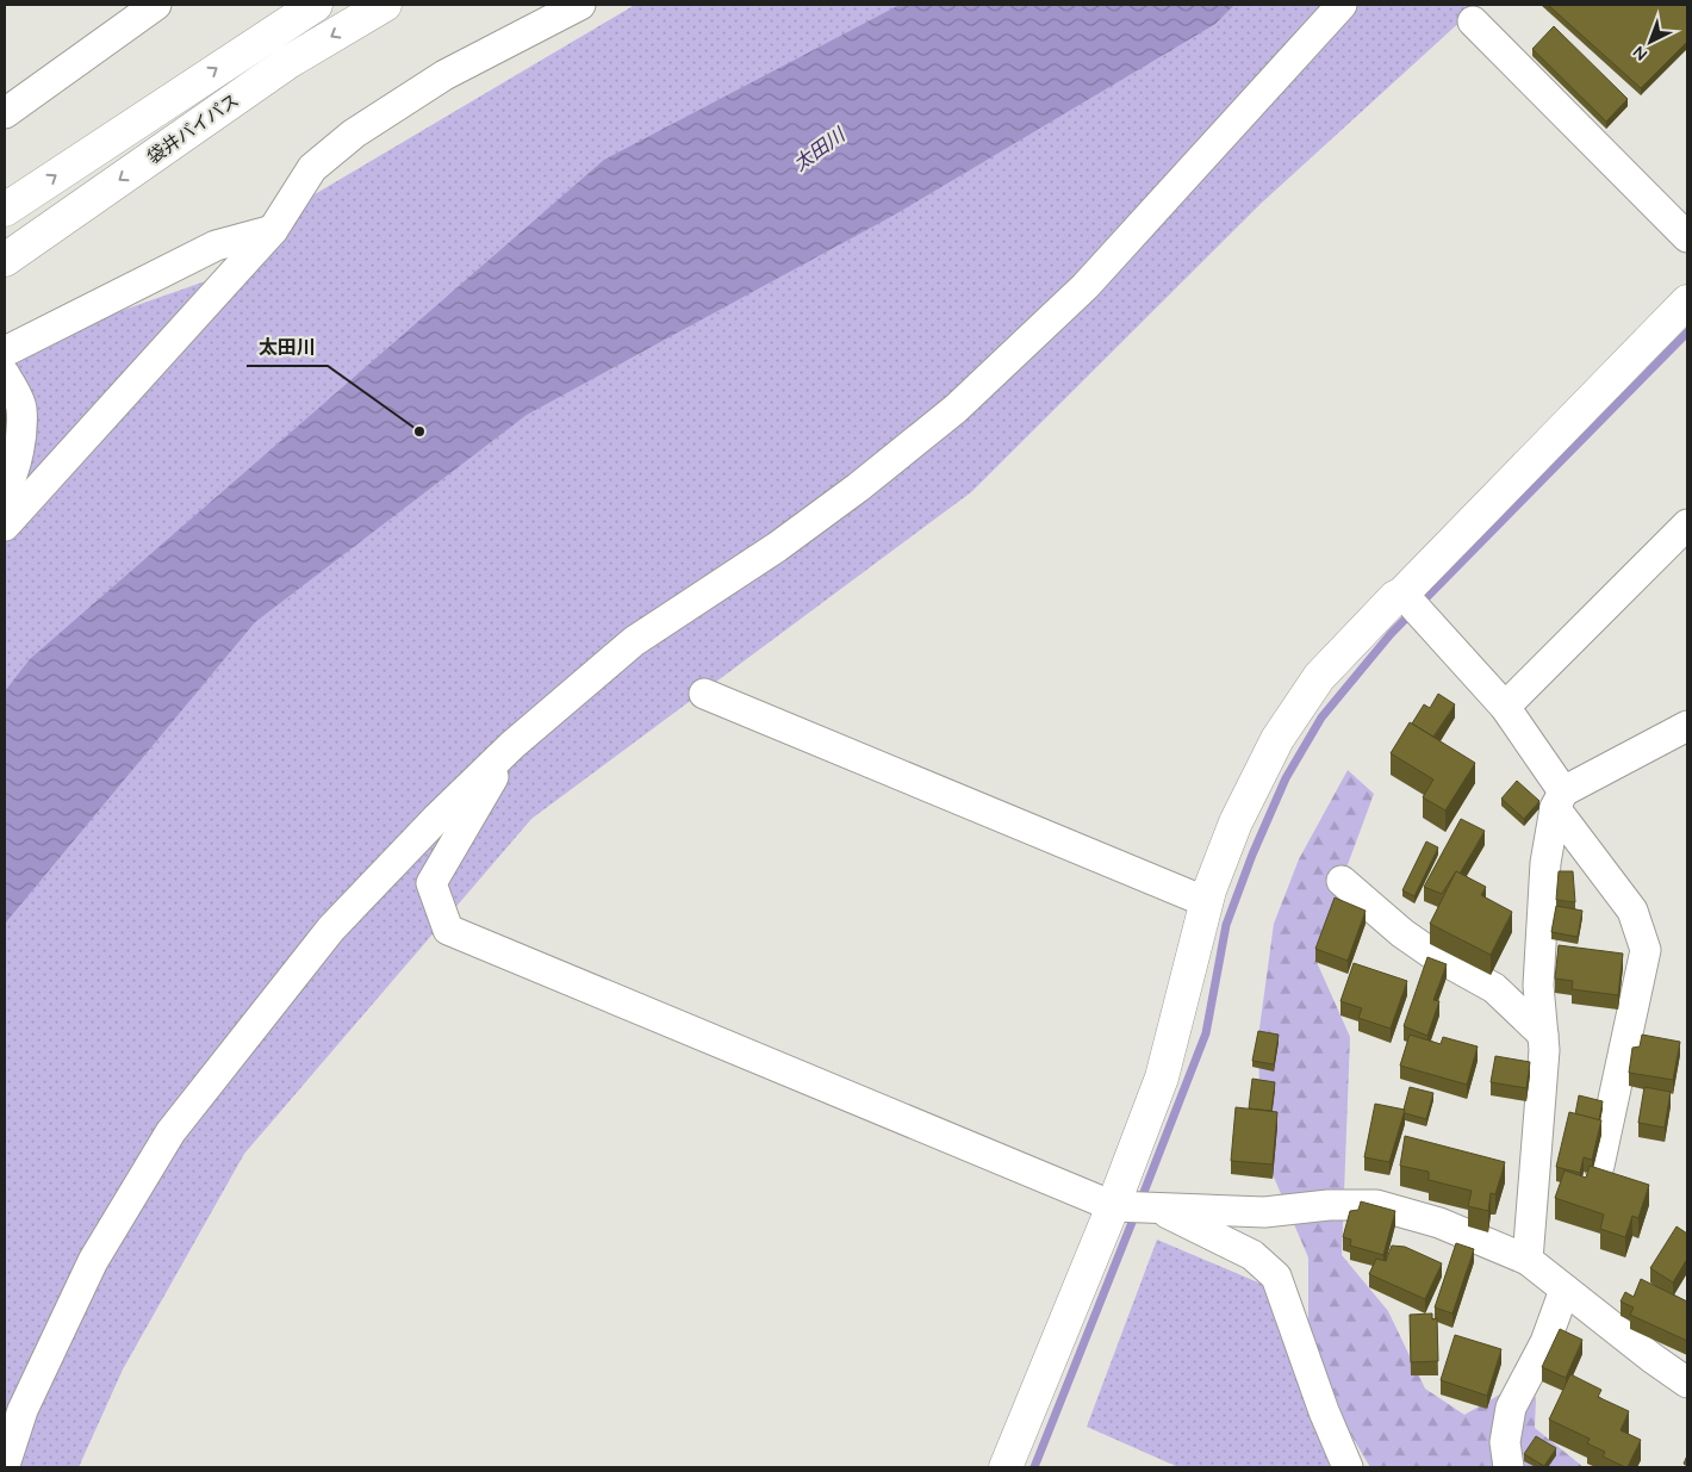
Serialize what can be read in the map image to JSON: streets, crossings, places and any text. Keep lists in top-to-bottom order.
{
  "streets": {
    "main road": ["袋井バイパス"]
  },
  "water": ["太田川"],
  "places": ["太田川"],
  "north": "bottom left"
}
